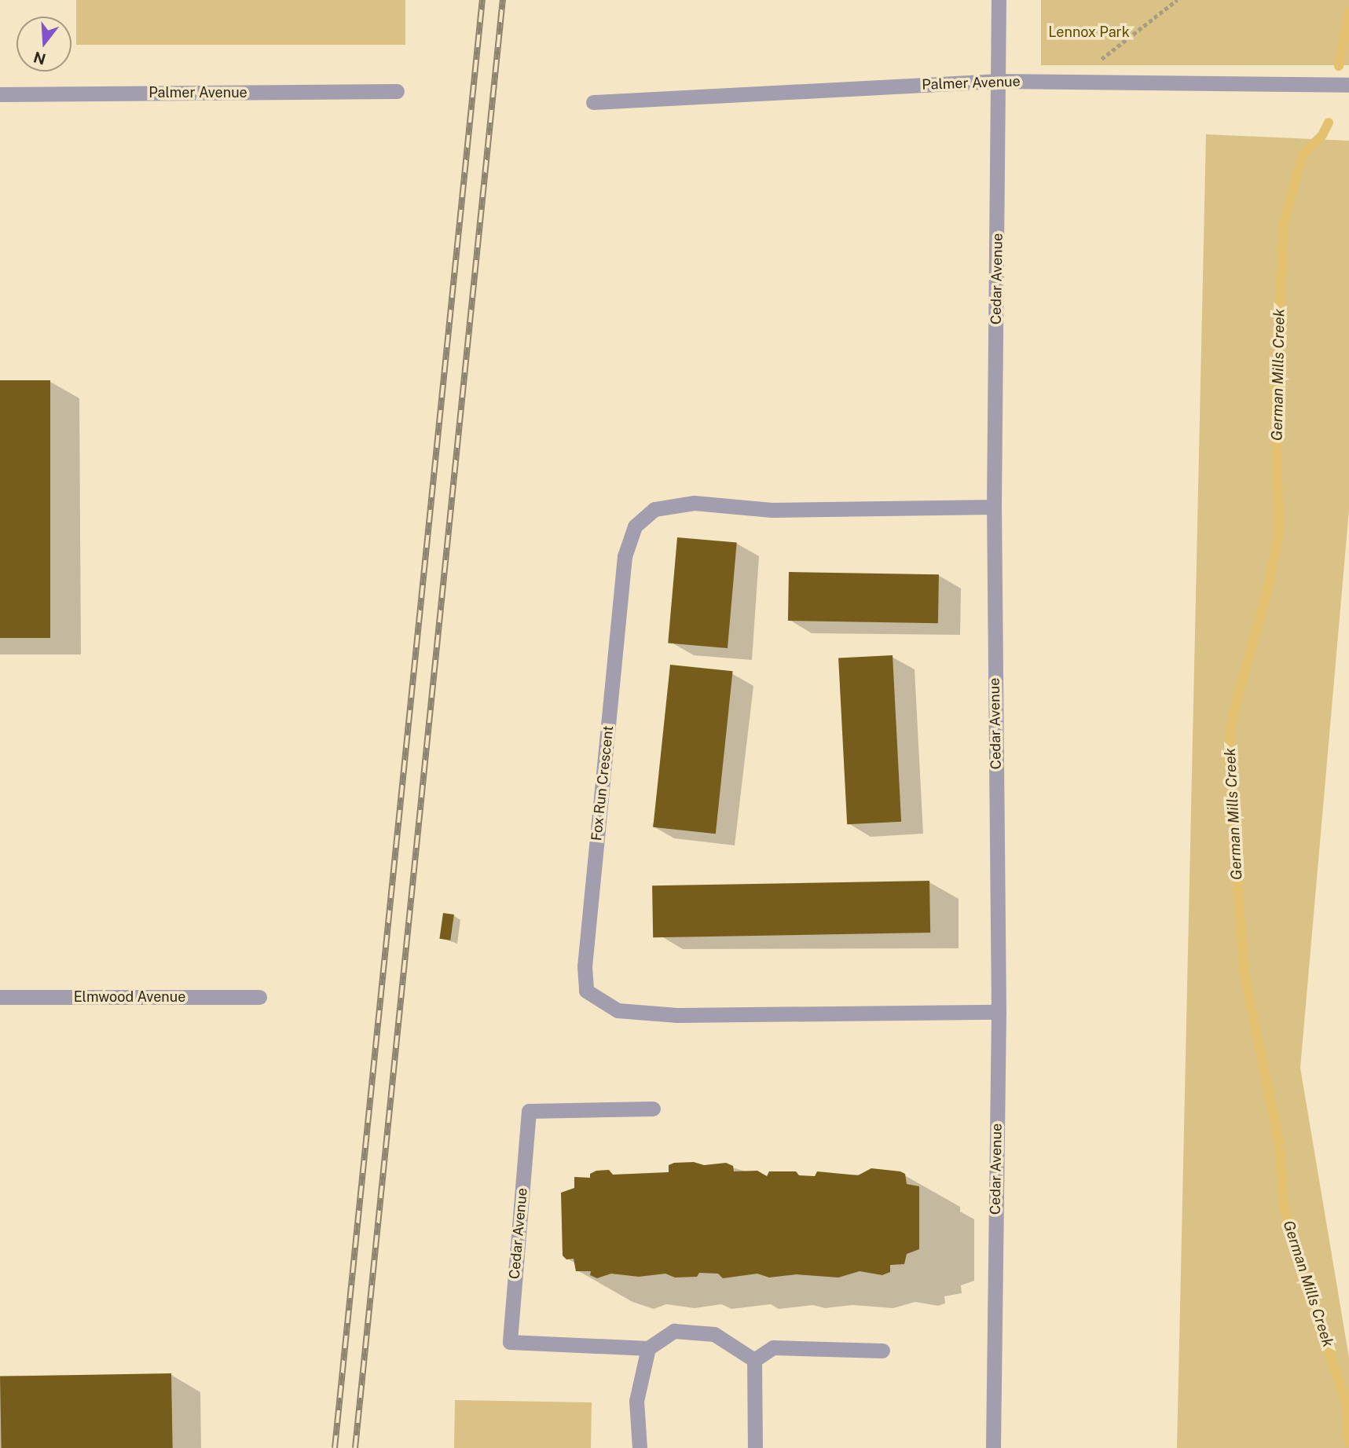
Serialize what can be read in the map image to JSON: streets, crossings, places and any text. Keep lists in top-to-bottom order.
{
  "streets": {
    "street": [
      "Palmer Avenue",
      "Cedar Avenue",
      "Fox Run Crescent",
      "Elmwood Avenue"
    ]
  },
  "crossings": [
    ["Palmer Avenue", "Cedar Avenue"],
    ["Cedar Avenue", "Fox Run Crescent"]
  ],
  "water": ["German Mills Creek"],
  "parks": ["Lennox Park"],
  "north": "bottom"
}
